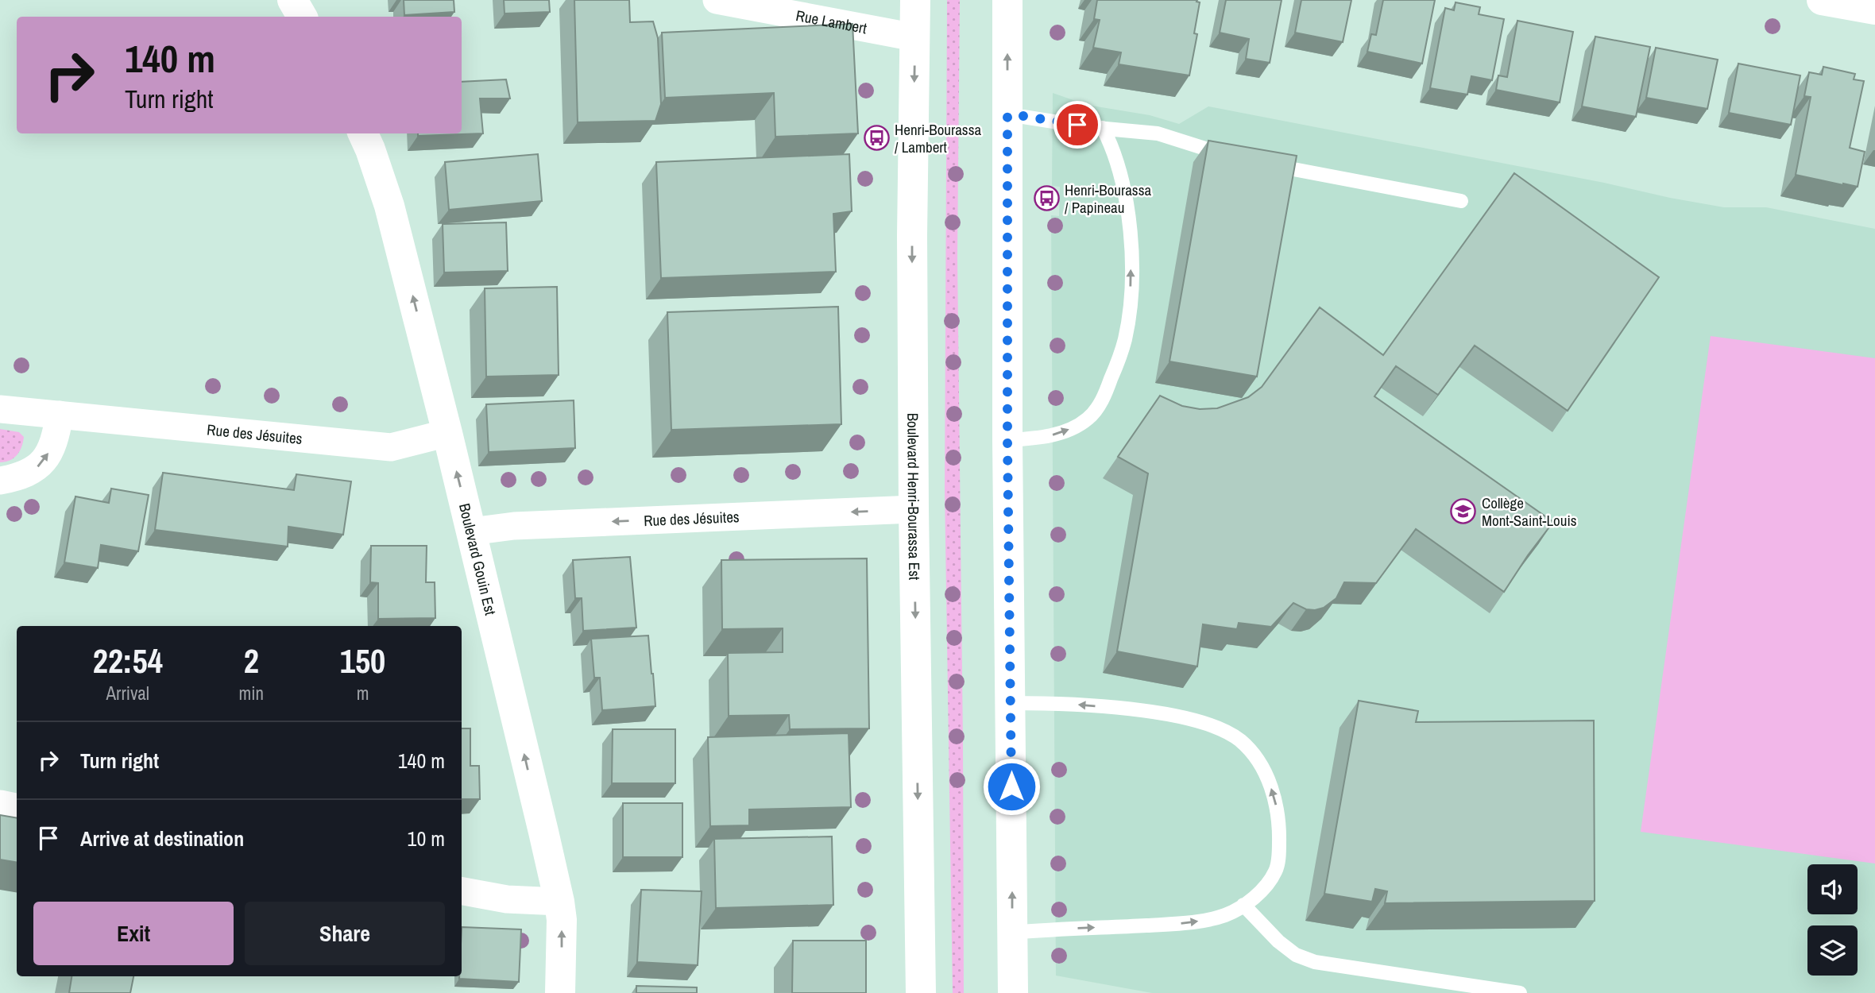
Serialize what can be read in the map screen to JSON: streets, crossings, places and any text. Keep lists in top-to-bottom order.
{
  "streets": {
    "main road": ["Boulevard Henri-Bourassa Est", "Boulevard Gouin Est"],
    "street": ["Rue Lambert", "Rue des Jésuites"]
  },
  "crossings": [
    ["Rue Lambert", "Boulevard Henri-Bourassa Est"],
    ["Rue des Jésuites", "Boulevard Henri-Bourassa Est"],
    ["Rue des Jésuites", "Boulevard Gouin Est"]
  ],
  "one_way": ["Rue des Jésuites", "Boulevard Gouin Est"],
  "places": {
    "bus stop": ["Henri-Bourassa / Lambert", "Henri-Bourassa / Papineau"],
    "school or university": ["Collège Mont-Saint-Louis"]
  },
  "page": {
    "turn": ["140 m", "Turn right"],
    "eta": [
      "22:54",
      "Arrival",
      "2",
      "min",
      "150",
      "m"
    ],
    "list": [
      {
        "name": "Turn right",
        "value": "140 m"
      },
      {
        "name": "Arrive at destination",
        "value": "10 m"
      }
    ],
    "buttons": ["Exit", "Share"]
  }
}
